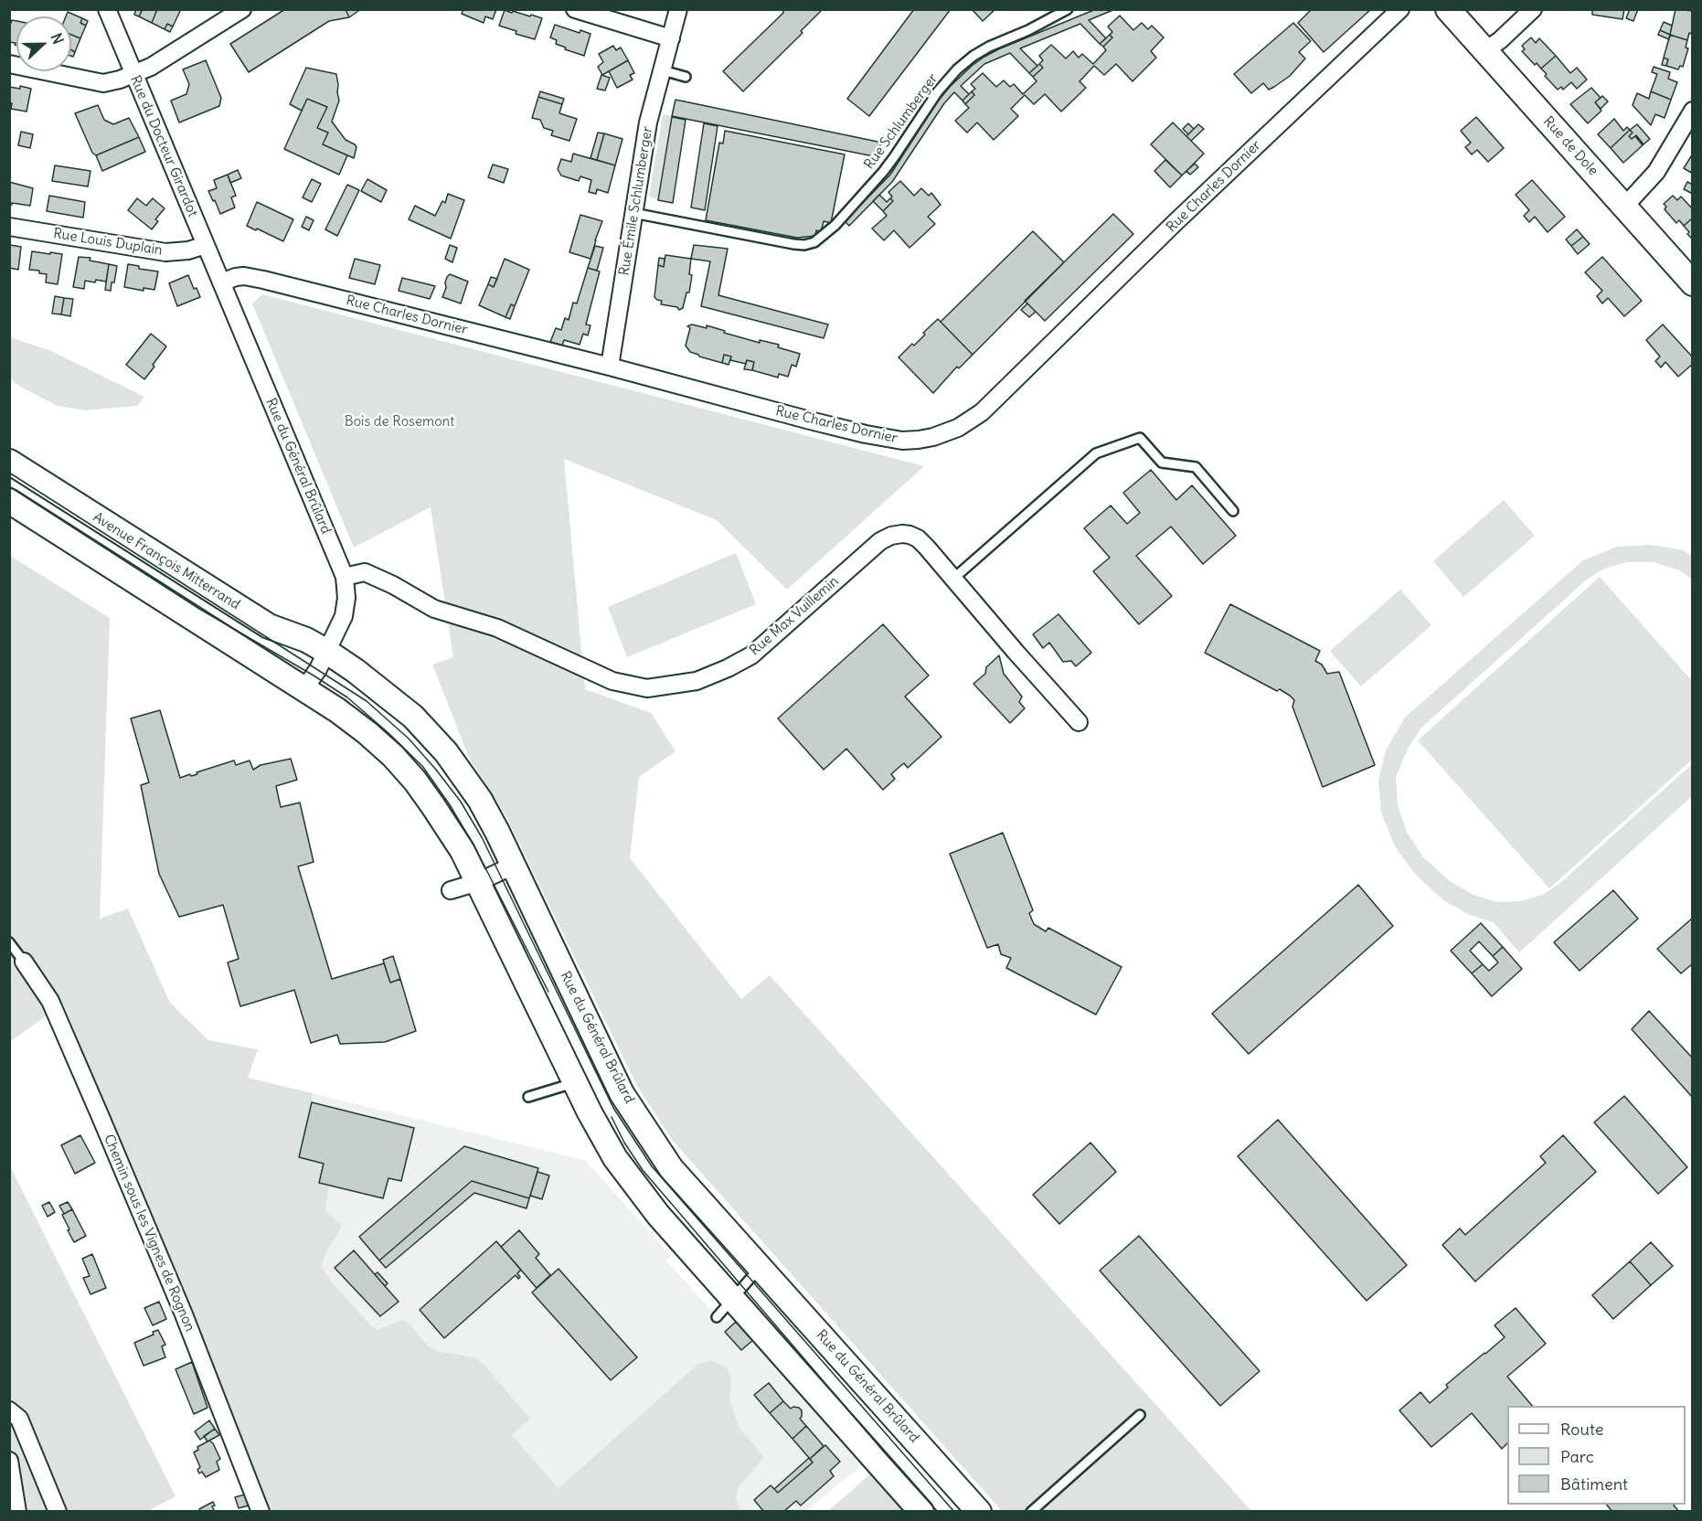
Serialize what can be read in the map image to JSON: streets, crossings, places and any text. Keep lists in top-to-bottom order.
{
  "streets": {
    "main road": ["Rue de Dole", "Rue du Général Brûlard", "Avenue François Mitterrand"],
    "street": [
      "Rue du Docteur Girardot",
      "Rue Charles Dornier",
      "Rue Émile Schlumberger",
      "Rue Louis Duplain",
      "Rue Max Vuillemin",
      "Chemin sous les Vignes de Rognon"
    ],
    "lane": ["Rue Schlumberger"]
  },
  "crossings": [
    ["Rue Schlumberger", "Rue Émile Schlumberger"],
    ["Rue du Docteur Girardot", "Rue Charles Dornier"],
    ["Rue du Docteur Girardot", "Rue Louis Duplain"],
    ["Rue du Docteur Girardot", "Rue du Général Brûlard"],
    ["Rue Charles Dornier", "Rue Émile Schlumberger"],
    ["Rue Charles Dornier", "Rue du Général Brûlard"],
    ["Rue du Général Brûlard", "Avenue François Mitterrand"],
    ["Rue du Général Brûlard", "Rue Max Vuillemin"]
  ],
  "parks": ["Bois de Rosemont"],
  "legend": ["Route", "Parc", "Bâtiment"],
  "north": "right"
}
